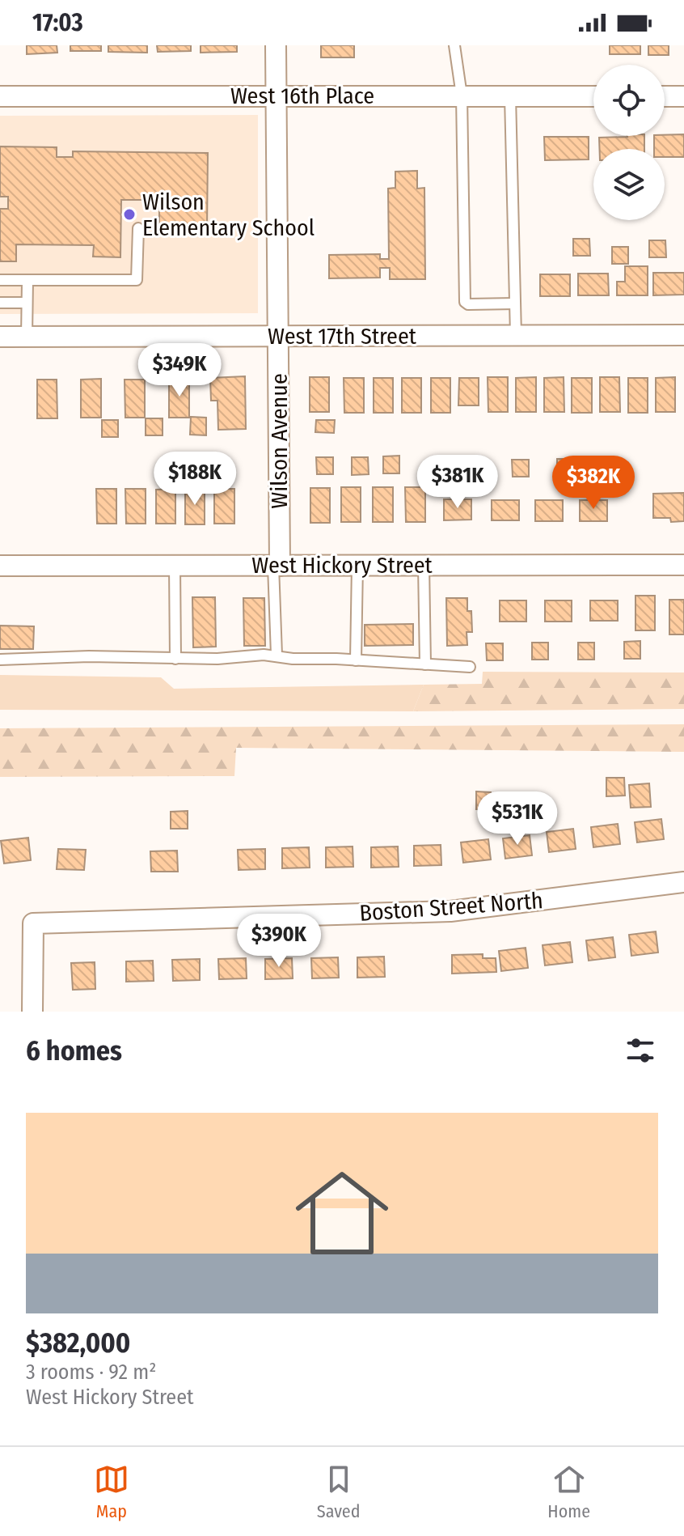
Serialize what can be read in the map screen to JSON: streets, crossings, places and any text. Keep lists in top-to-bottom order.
{
  "streets": {
    "street": [
      "West 16th Place",
      "West 17th Street",
      "Wilson Avenue",
      "West Hickory Street",
      "Boston Street North"
    ]
  },
  "crossings": [
    ["West 16th Place", "Wilson Avenue"],
    ["West 17th Street", "Wilson Avenue"],
    ["Wilson Avenue", "West Hickory Street"]
  ],
  "places": ["Wilson Elementary School"],
  "page": {
    "status": "17:03",
    "price": [
      "$349K",
      "$188K",
      "$381K",
      "$382K",
      "$531K",
      "$390K"
    ],
    "heading": "6 homes",
    "list": [
      {
        "name": "$382,000",
        "note": "3 rooms · 92 m² · West Hickory Street"
      }
    ],
    "tabs": ["Map", "Saved", "Home"]
  }
}
